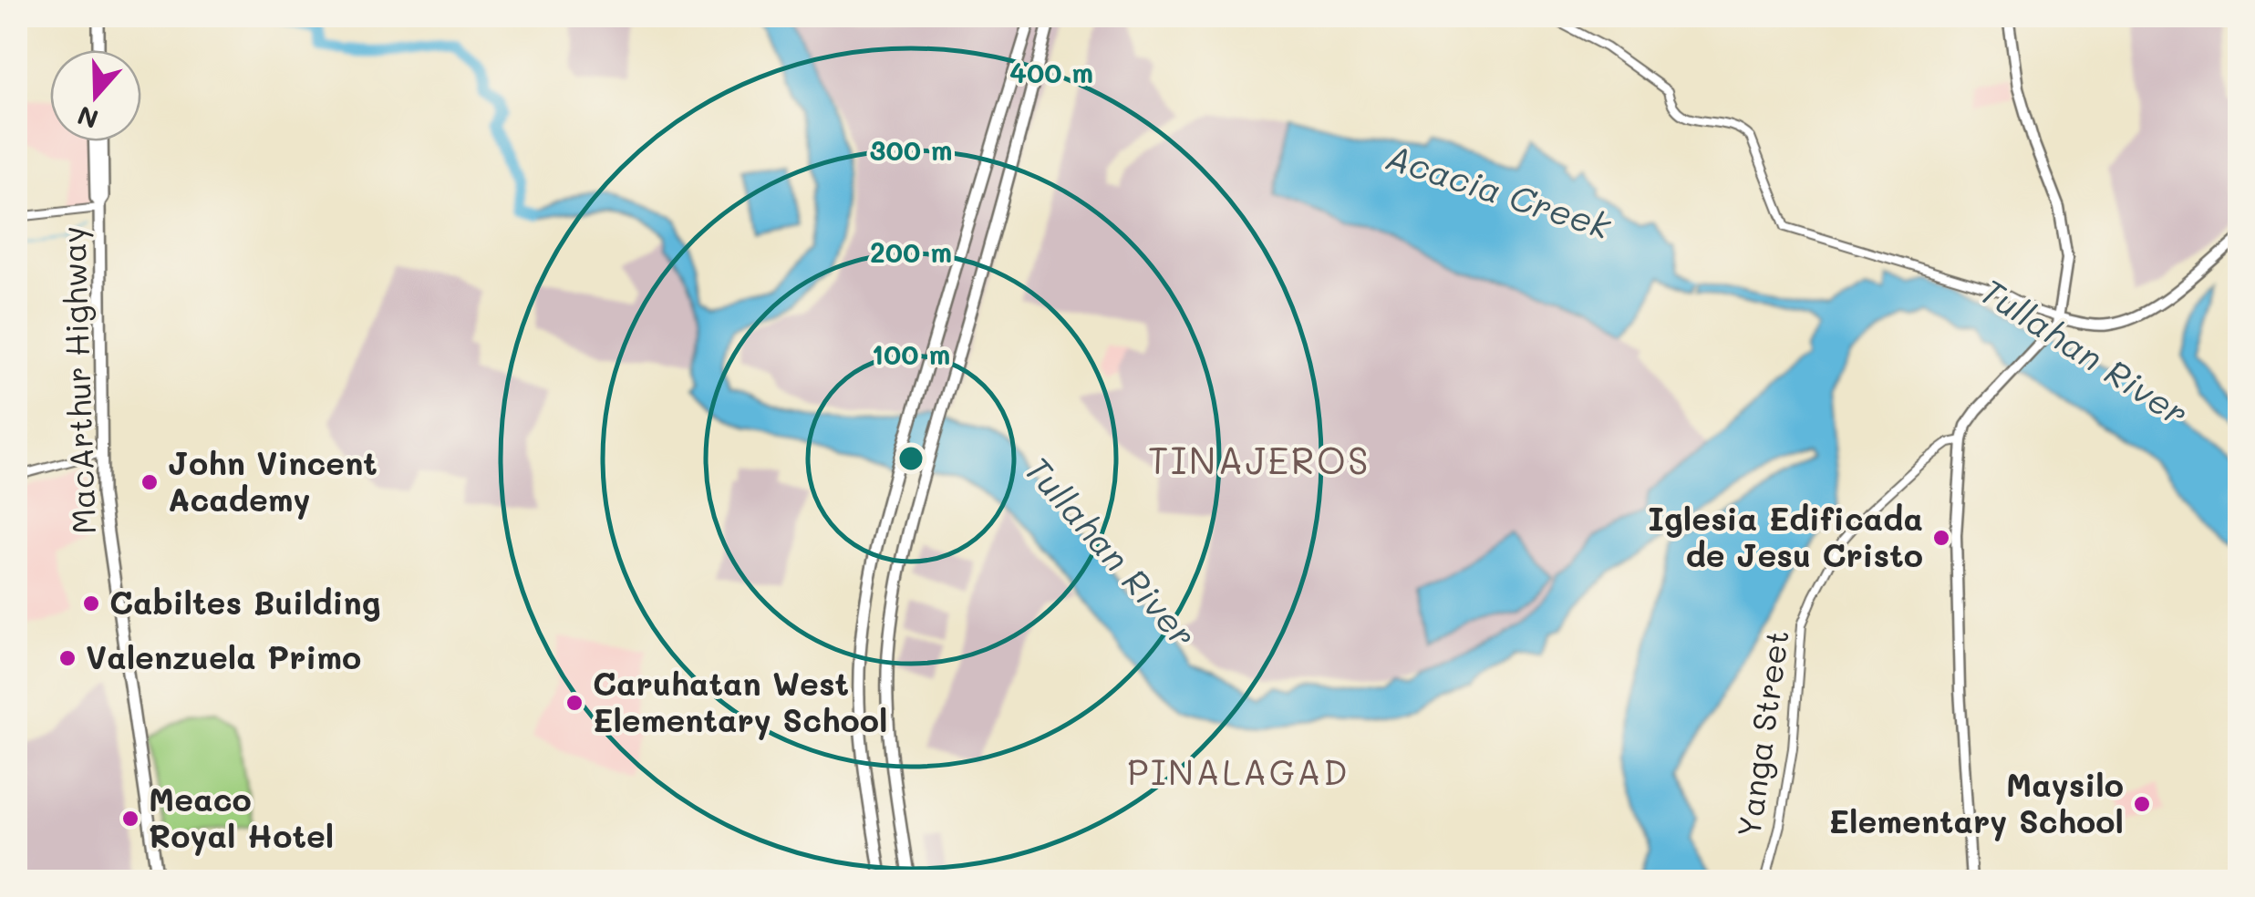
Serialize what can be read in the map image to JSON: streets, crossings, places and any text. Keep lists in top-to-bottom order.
{
  "streets": {
    "highway": ["MacArthur Highway"],
    "street": ["Yanga Street"]
  },
  "districts": ["TINAJEROS", "PINALAGAD"],
  "water": ["Acacia Creek", "Tullahan River"],
  "places": [
    "John Vincent Academy",
    "Iglesia Edificada de Jesu Cristo",
    "Cabiltes Building",
    "Valenzuela Primo",
    "Caruhatan West Elementary School",
    "Maysilo Elementary School",
    "Meaco Royal Hotel"
  ],
  "north": "bottom",
  "rings": [
    "400 m",
    "300 m",
    "200 m",
    "100 m"
  ]
}
